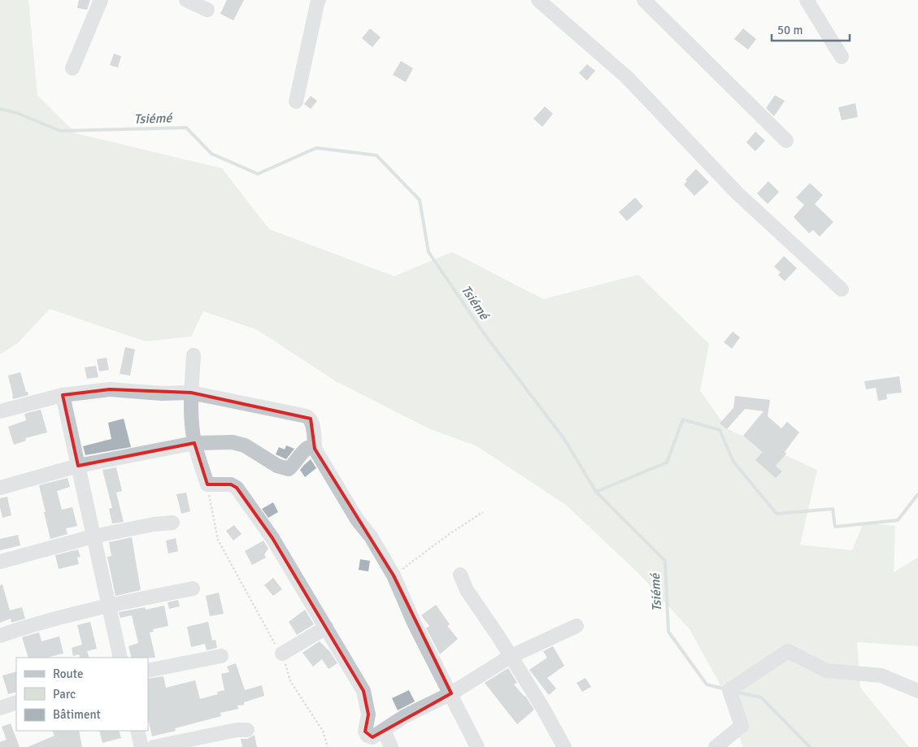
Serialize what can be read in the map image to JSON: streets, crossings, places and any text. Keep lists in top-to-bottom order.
{
  "water": ["Tsiémé"],
  "legend": ["Route", "Parc", "Bâtiment"],
  "scale_bar": "50 m"
}
